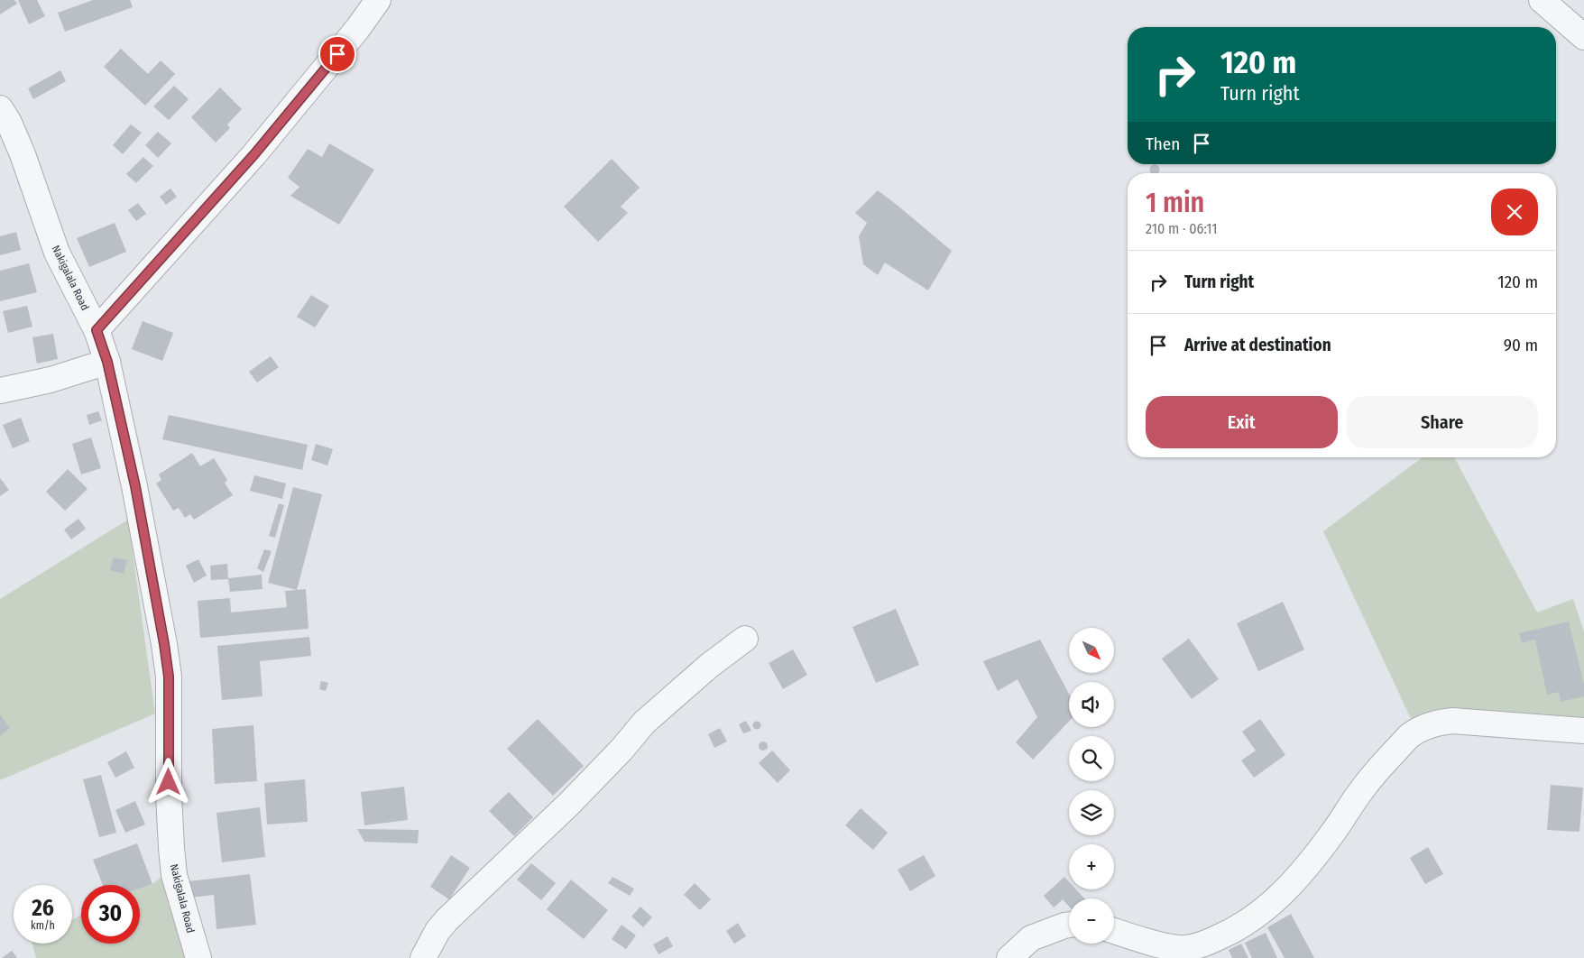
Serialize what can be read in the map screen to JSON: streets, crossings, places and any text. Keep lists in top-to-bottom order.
{
  "streets": {
    "street": ["Nakigalala Road"]
  },
  "north": "bottom right",
  "page": {
    "turn": ["120 m", "Turn right"],
    "then": "Then",
    "heading": ["1 min", "210 m · 06:11"],
    "list": [
      {
        "name": "Turn right",
        "value": "120 m"
      },
      {
        "name": "Arrive at destination",
        "value": "90 m"
      }
    ],
    "buttons": ["Exit", "Share"],
    "map_buttons": ["+", "−"],
    "speed": "26 km/h",
    "limit": "30"
  }
}
